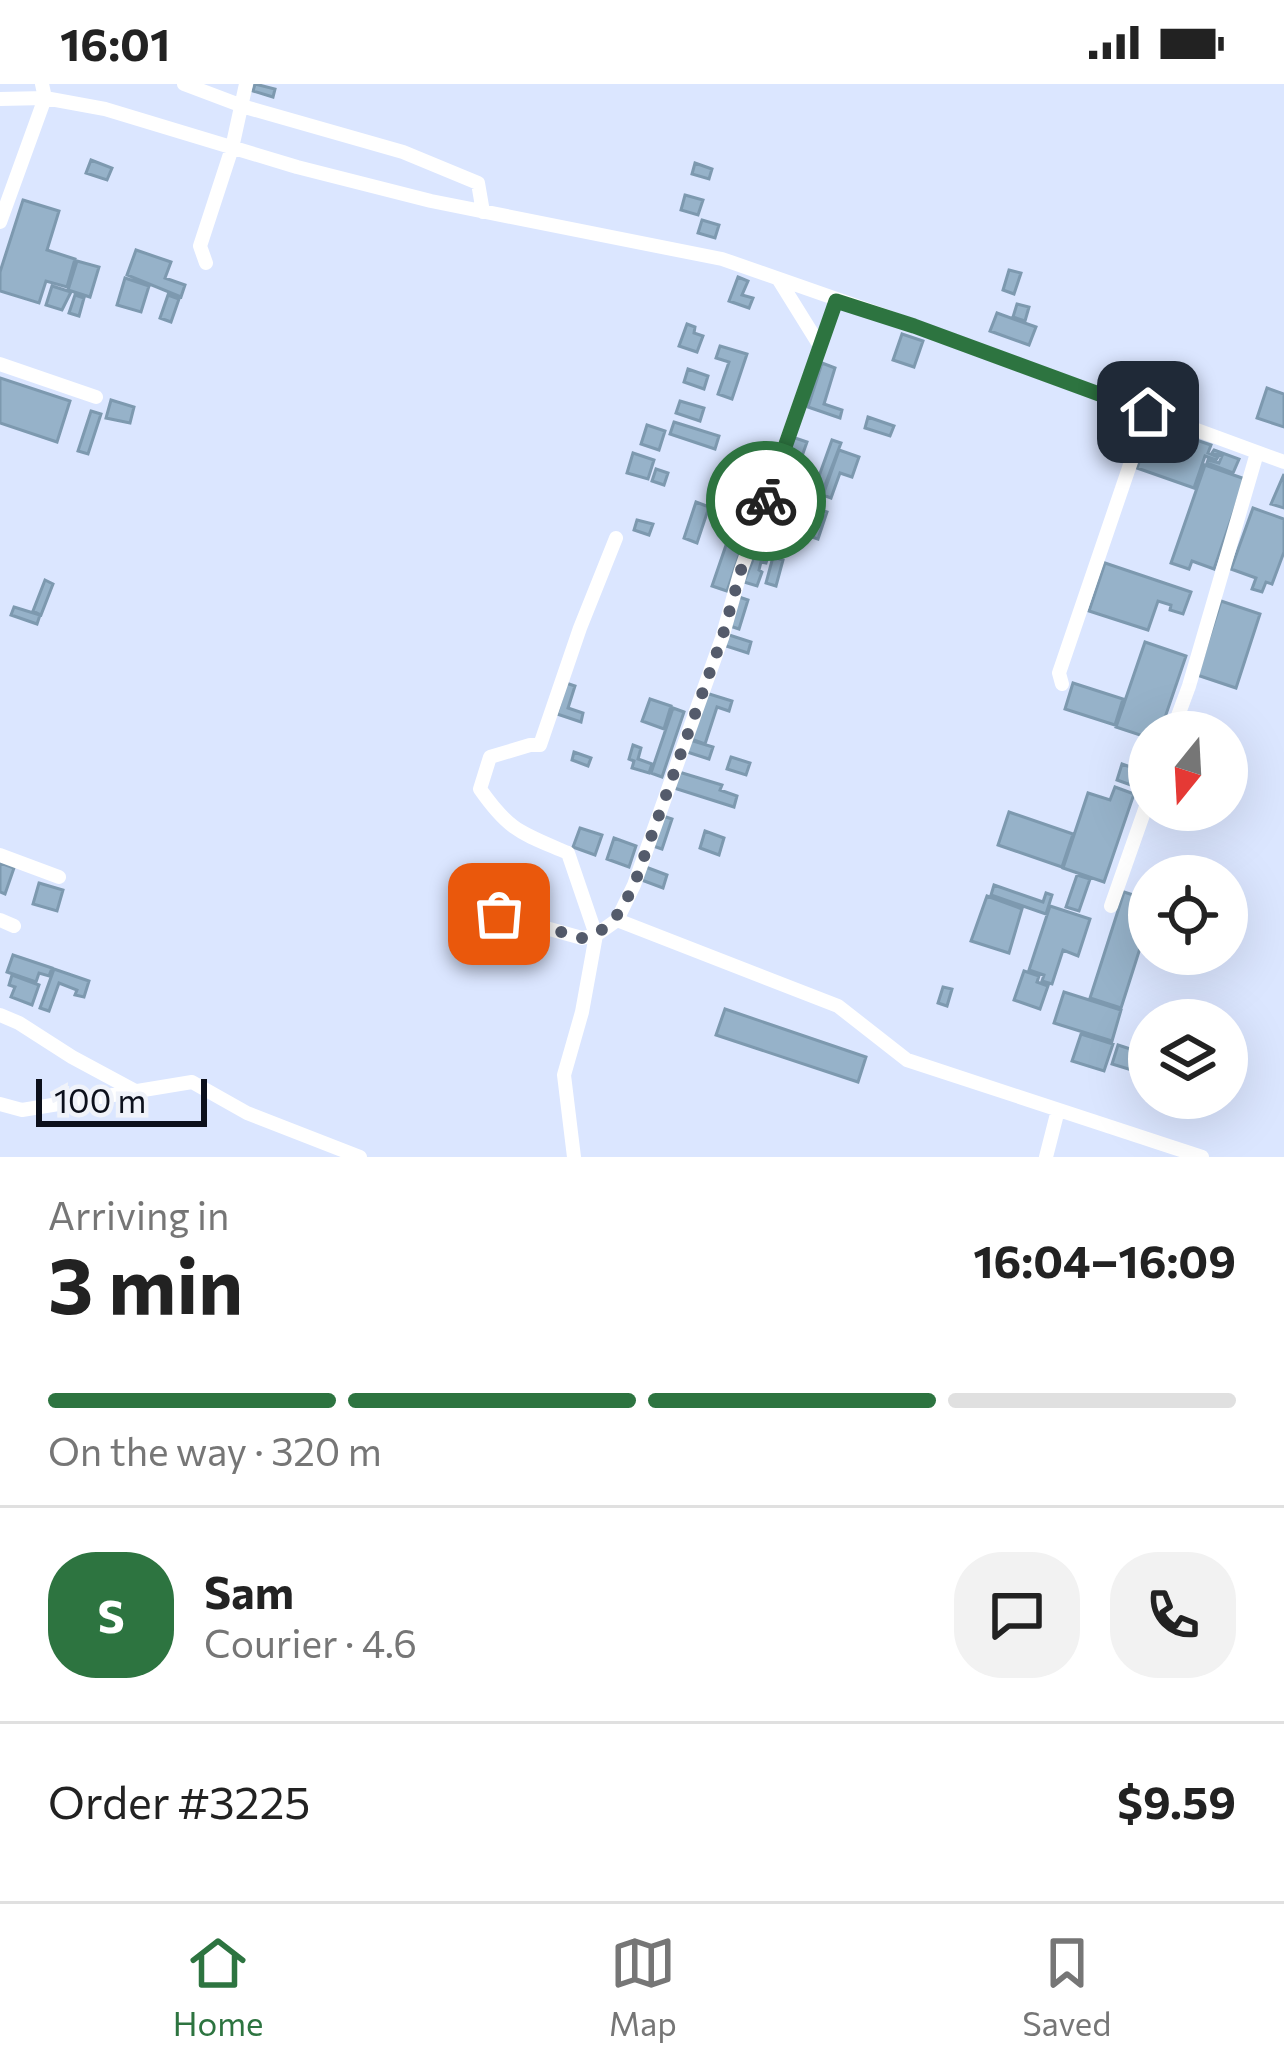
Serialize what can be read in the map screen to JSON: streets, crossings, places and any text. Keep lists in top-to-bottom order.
{
  "scale_bar": "100 m",
  "north": "bottom",
  "page": {
    "status": "16:01",
    "scale": "100 m",
    "heading": ["3 min", "Arriving in", "16:04–16:09"],
    "panel": [
      "Sam",
      "Courier · 4.6",
      "Order #3225",
      "$9.59"
    ],
    "bar": "On the way · 320 m",
    "round": "S",
    "tabs": ["Home", "Map", "Saved"]
  }
}
